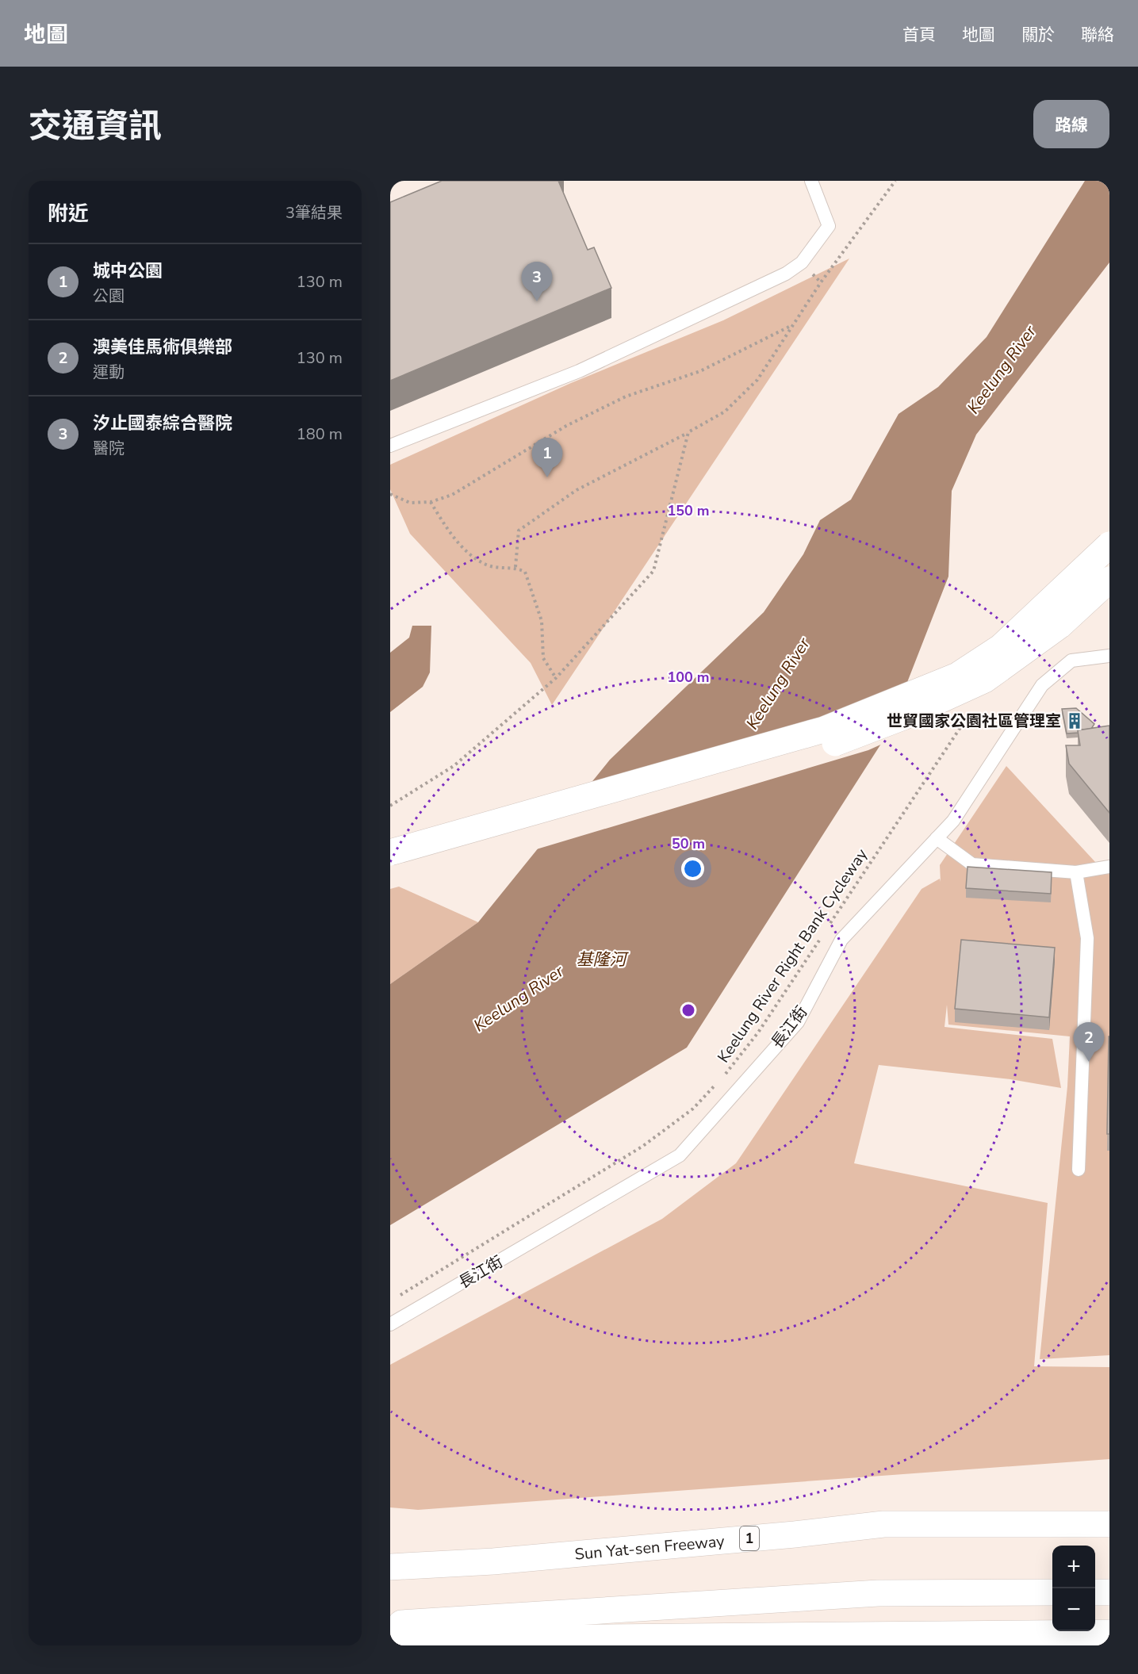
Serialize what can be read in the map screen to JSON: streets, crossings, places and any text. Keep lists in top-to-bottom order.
{
  "streets": {
    "highway": ["1", "Sun Yat-sen Freeway"],
    "lane": ["長江街"],
    "path": ["Keelung River Right Bank Cycleway"]
  },
  "water": ["Keelung River", "基隆河"],
  "places": {
    "building": ["世貿國家公園社區管理室"]
  },
  "page": {
    "header": "地圖",
    "nav": [
      "首頁",
      "地圖",
      "關於",
      "聯絡"
    ],
    "title": "交通資訊",
    "buttons": "路線",
    "heading": ["附近", "3筆結果"],
    "list": [
      {
        "mark": "1",
        "name": "城中公園",
        "note": "公園",
        "value": "130 m"
      },
      {
        "mark": "2",
        "name": "澳美佳馬術俱樂部",
        "note": "運動",
        "value": "130 m"
      },
      {
        "mark": "3",
        "name": "汐止國泰綜合醫院",
        "note": "醫院",
        "value": "180 m"
      }
    ],
    "pins": ["3", "1", "2"],
    "map_buttons": ["+", "−"]
  },
  "rings": ["150 m", "100 m", "50 m"]
}
